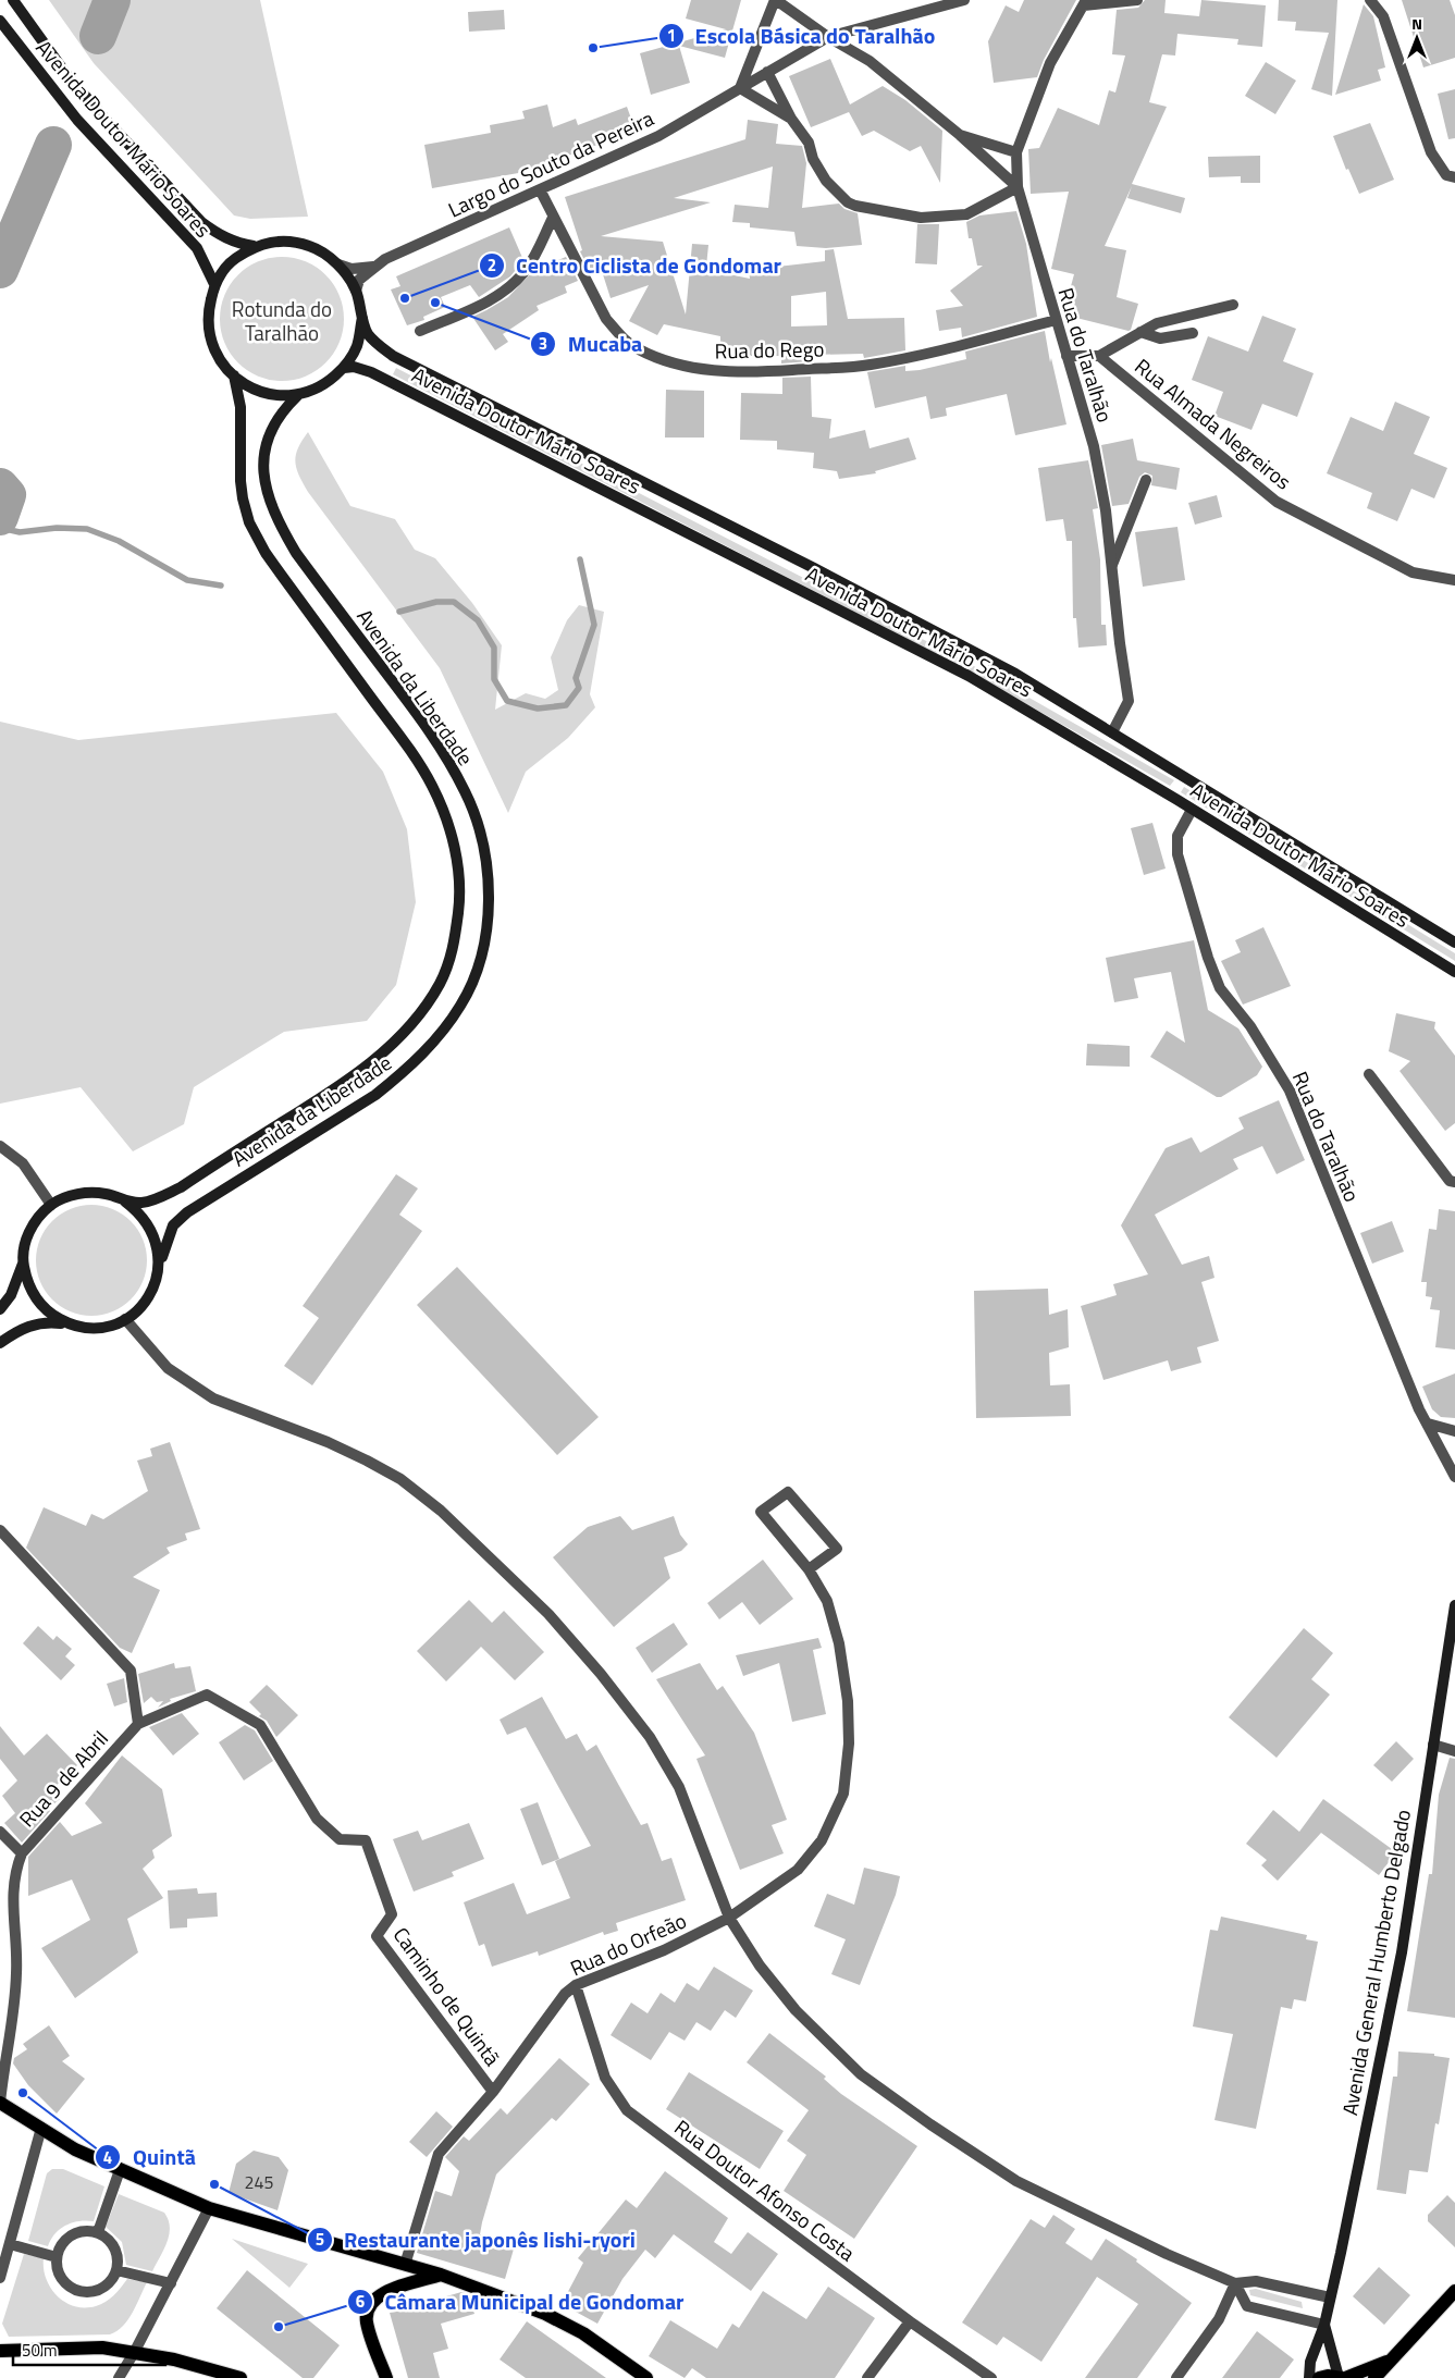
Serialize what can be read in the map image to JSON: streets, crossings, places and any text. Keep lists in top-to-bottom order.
{
  "streets": {
    "main road": ["Avenida Doutor Mário Soares", "Avenida da Liberdade", "Avenida General Humberto Delgado"],
    "street": [
      "Largo do Souto da Pereira",
      "Rua do Rego",
      "Rua do Taralhão",
      "Rua Almada Negreiros",
      "Rua 9 de Abril",
      "Rua do Orfeão",
      "Caminho de Quintã",
      "Rua Doutor Afonso Costa"
    ]
  },
  "crossings": [
    ["Avenida Doutor Mário Soares", "Largo do Souto da Pereira"],
    ["Avenida Doutor Mário Soares", "Rua do Taralhão"],
    ["Avenida Doutor Mário Soares", "Avenida da Liberdade"],
    ["Largo do Souto da Pereira", "Rua do Rego"],
    ["Largo do Souto da Pereira", "Avenida da Liberdade"],
    ["Rua do Rego", "Rua do Taralhão"],
    ["Rua 9 de Abril", "Caminho de Quintã"],
    ["Rua do Orfeão", "Caminho de Quintã"],
    ["Rua do Orfeão", "Rua Doutor Afonso Costa"]
  ],
  "parks": ["Rotunda do Taralhão"],
  "places": [
    "Escola Básica do Taralhão",
    "Centro Ciclista de Gondomar",
    "Mucaba",
    "Quintã",
    "Restaurante japonês lishi-ryori",
    "Câmara Municipal de Gondomar"
  ],
  "house_numbers": ["245"],
  "scale_bar": "50 m",
  "north": "top"
}
